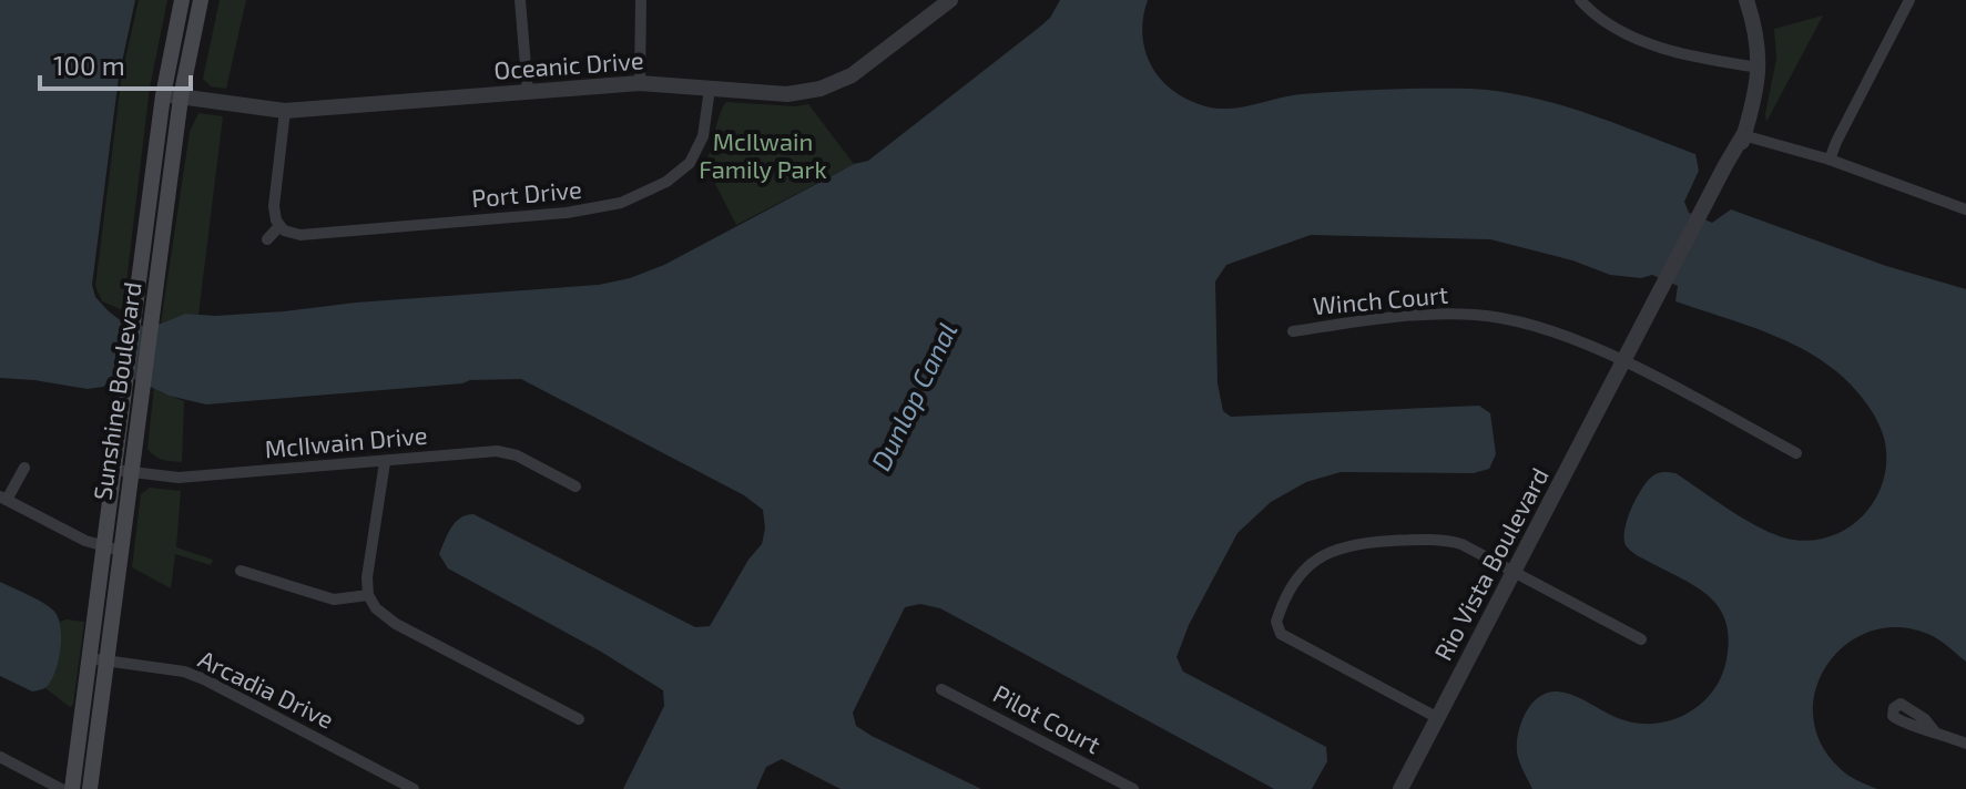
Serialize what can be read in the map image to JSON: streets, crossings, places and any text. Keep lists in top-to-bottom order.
{
  "streets": {
    "main road": ["Sunshine Boulevard"],
    "street": [
      "Oceanic Drive",
      "Port Drive",
      "Winch Court",
      "McIIwain Drive",
      "Rio Vista Boulevard",
      "Arcadia Drive",
      "Pilot Court"
    ]
  },
  "crossings": [
    ["Oceanic Drive", "Port Drive"],
    ["Oceanic Drive", "Sunshine Boulevard"],
    ["Winch Court", "Rio Vista Boulevard"],
    ["Sunshine Boulevard", "McIIwain Drive"],
    ["Sunshine Boulevard", "Arcadia Drive"]
  ],
  "water": ["Dunlop Canal"],
  "parks": ["McIlwain Family Park"],
  "scale_bar": "100 m"
}
